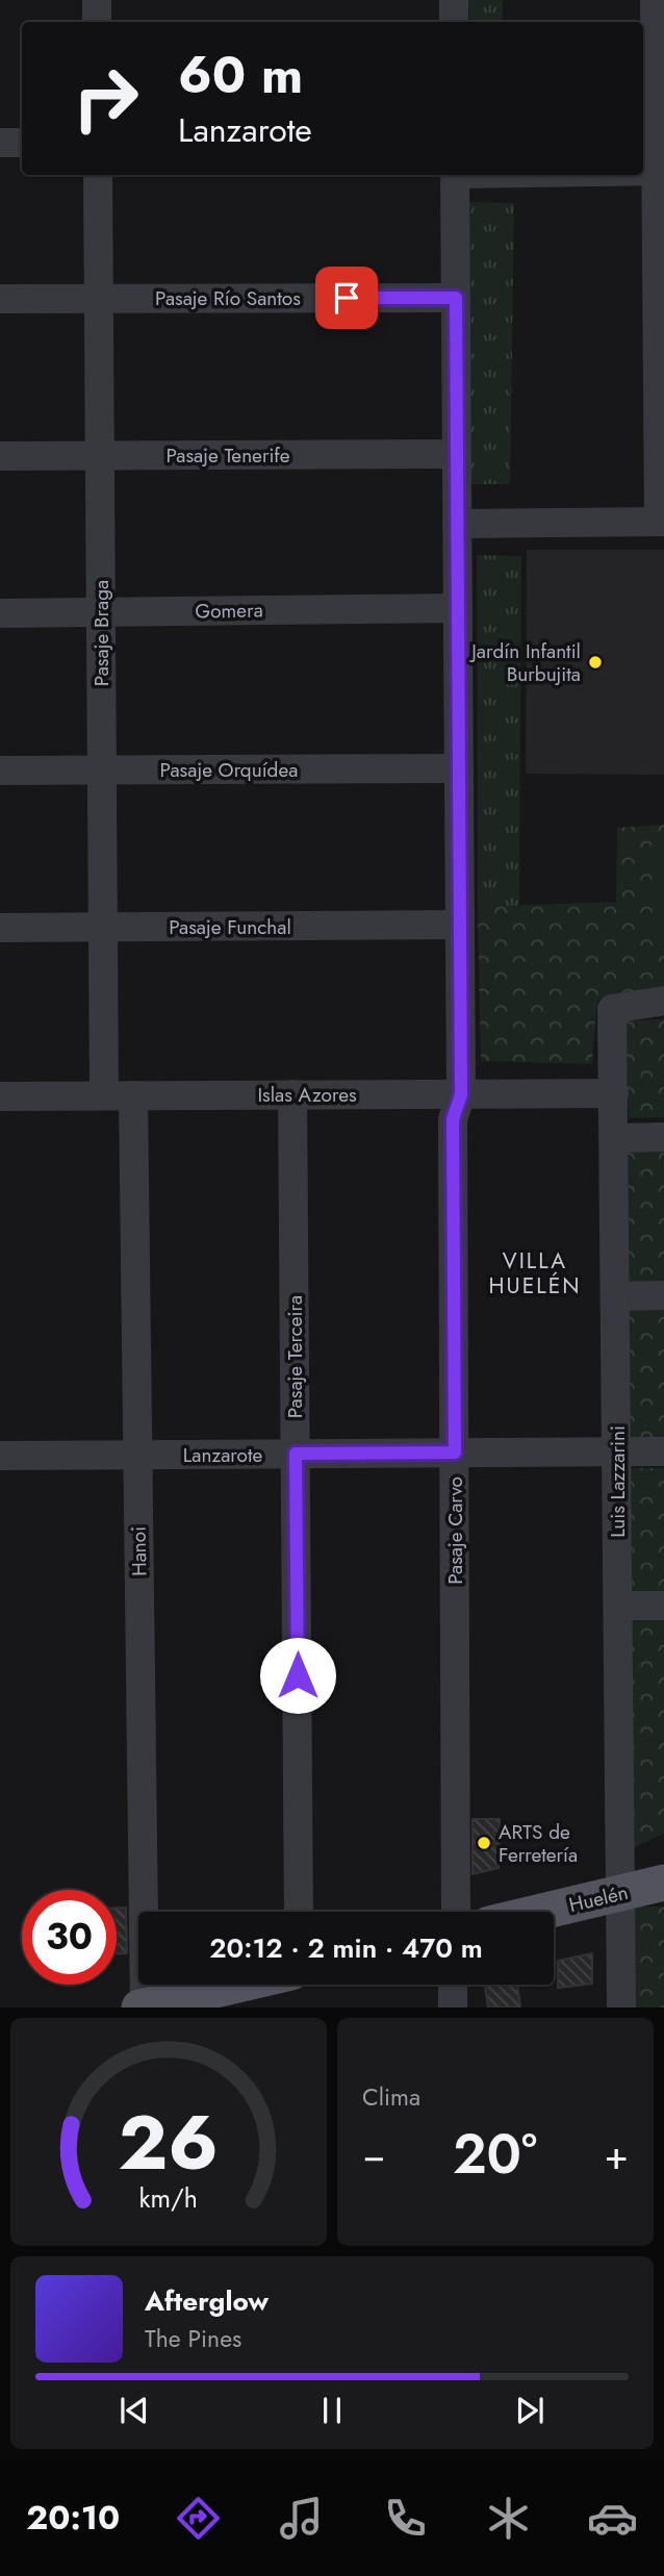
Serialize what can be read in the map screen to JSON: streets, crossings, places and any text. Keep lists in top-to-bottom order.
{
  "streets": {
    "main road": ["Huelén"],
    "street": [
      "Pasaje Río Santos",
      "Pasaje Tenerife",
      "Gomera",
      "Pasaje Braga",
      "Pasaje Orquídea",
      "Pasaje Funchal",
      "Islas Azores",
      "Pasaje Terceira",
      "Lanzarote",
      "Luis Lazzarini",
      "Pasaje Carvo",
      "Hanoi"
    ]
  },
  "crossings": [
    ["Pasaje Río Santos", "Pasaje Braga"],
    ["Pasaje Río Santos", "Pasaje Carvo"],
    ["Pasaje Tenerife", "Pasaje Braga"],
    ["Pasaje Tenerife", "Pasaje Carvo"],
    ["Gomera", "Pasaje Braga"],
    ["Gomera", "Pasaje Carvo"],
    ["Pasaje Braga", "Pasaje Orquídea"],
    ["Pasaje Braga", "Pasaje Funchal"],
    ["Pasaje Braga", "Islas Azores"],
    ["Pasaje Orquídea", "Pasaje Carvo"],
    ["Pasaje Funchal", "Pasaje Carvo"],
    ["Islas Azores", "Pasaje Terceira"],
    ["Islas Azores", "Luis Lazzarini"],
    ["Islas Azores", "Pasaje Carvo"],
    ["Islas Azores", "Hanoi"],
    ["Pasaje Terceira", "Lanzarote"],
    ["Lanzarote", "Luis Lazzarini"],
    ["Lanzarote", "Pasaje Carvo"],
    ["Lanzarote", "Hanoi"],
    ["Luis Lazzarini", "Huelén"]
  ],
  "districts": ["VILLA HUELÉN"],
  "places": ["Jardín Infantil Burbujita", "ARTS de Ferretería"],
  "page": {
    "turn": ["60 m", "Lanzarote"],
    "limit": "30",
    "trip": "20:12 · 2 min · 470 m",
    "tile": "Clima",
    "heat": ["−", "20°", "+"],
    "song": ["Afterglow", "The Pines"],
    "tabs": "20:10",
    "gauge": ["26", "km/h"]
  }
}
